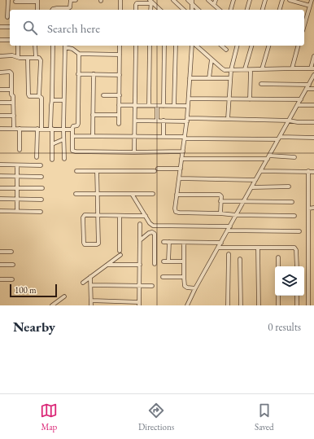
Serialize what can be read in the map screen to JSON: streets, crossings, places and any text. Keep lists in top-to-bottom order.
{
  "scale_bar": "100 m",
  "page": {
    "search": "Search here",
    "scale": "100 m",
    "heading": ["Nearby", "0 results"],
    "nav": ["Map", "Directions", "Saved"]
  }
}
